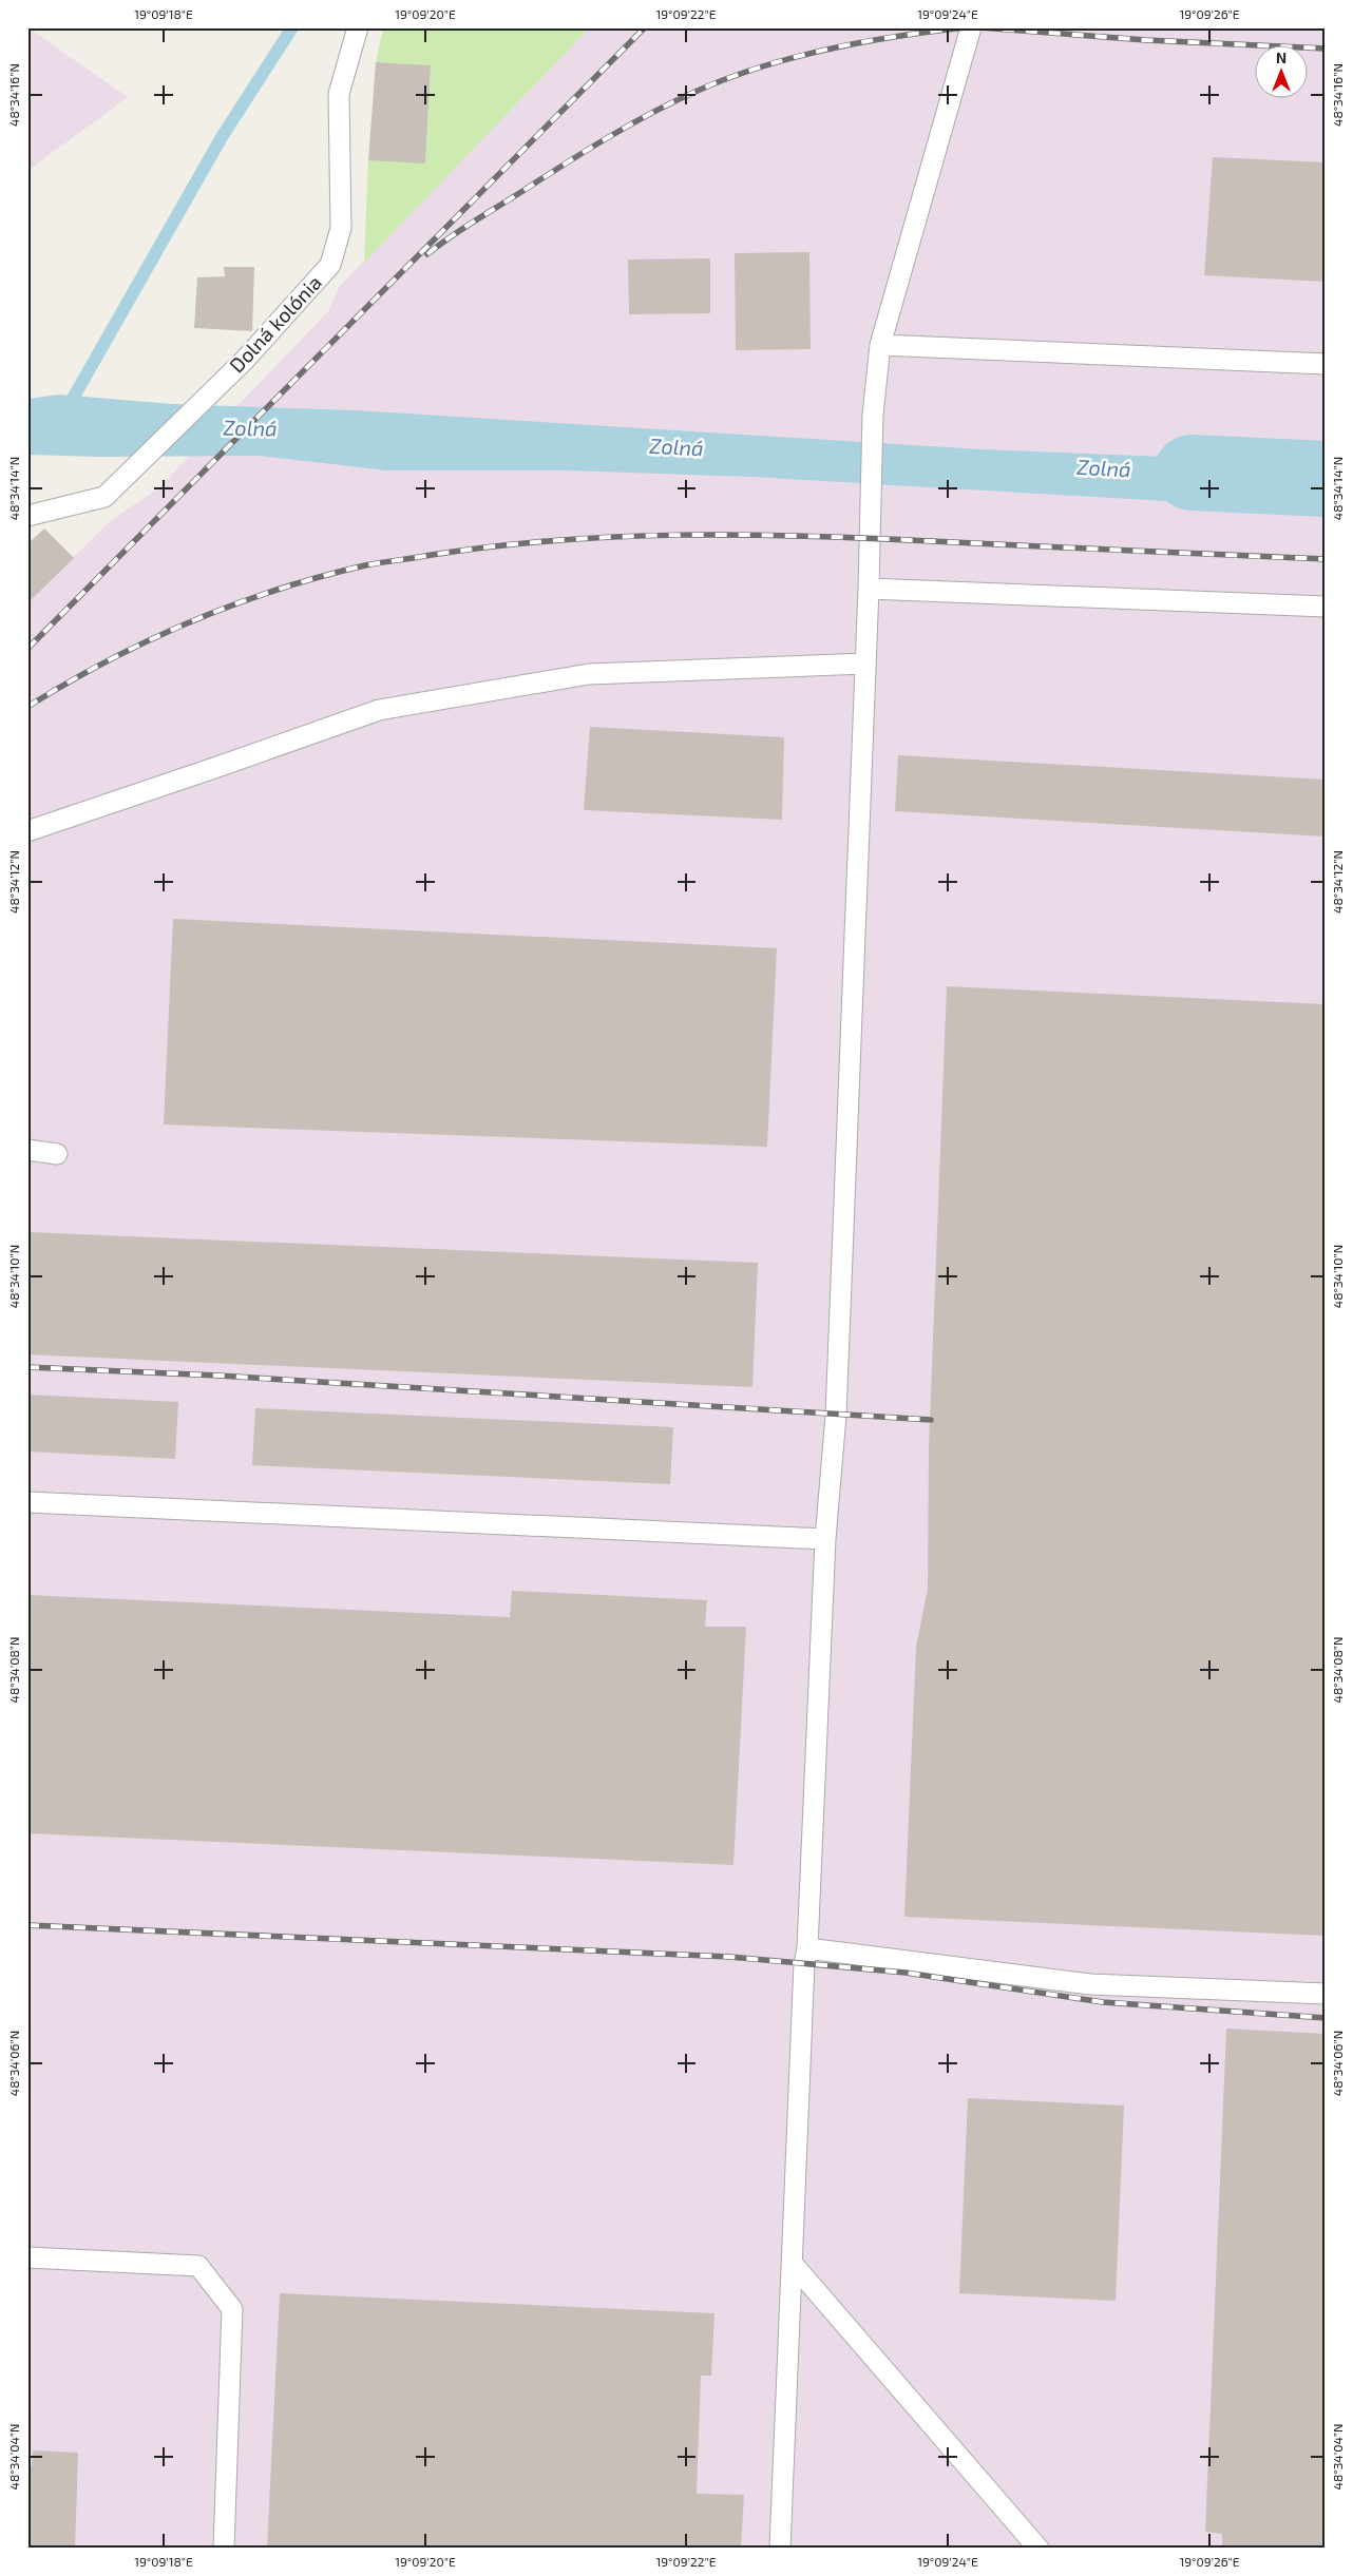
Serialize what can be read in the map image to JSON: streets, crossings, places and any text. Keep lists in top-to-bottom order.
{
  "streets": {
    "lane": ["Dolná kolónia"]
  },
  "water": ["Zolná"],
  "north": "top",
  "coordinates": [
    "19°09'18\"E",
    "19°09'20\"E",
    "19°09'22\"E",
    "19°09'24\"E",
    "19°09'26\"E",
    "48°34'16\"N",
    "48°34'14\"N",
    "48°34'12\"N",
    "48°34'10\"N",
    "48°34'08\"N",
    "48°34'06\"N",
    "48°34'04\"N"
  ]
}
